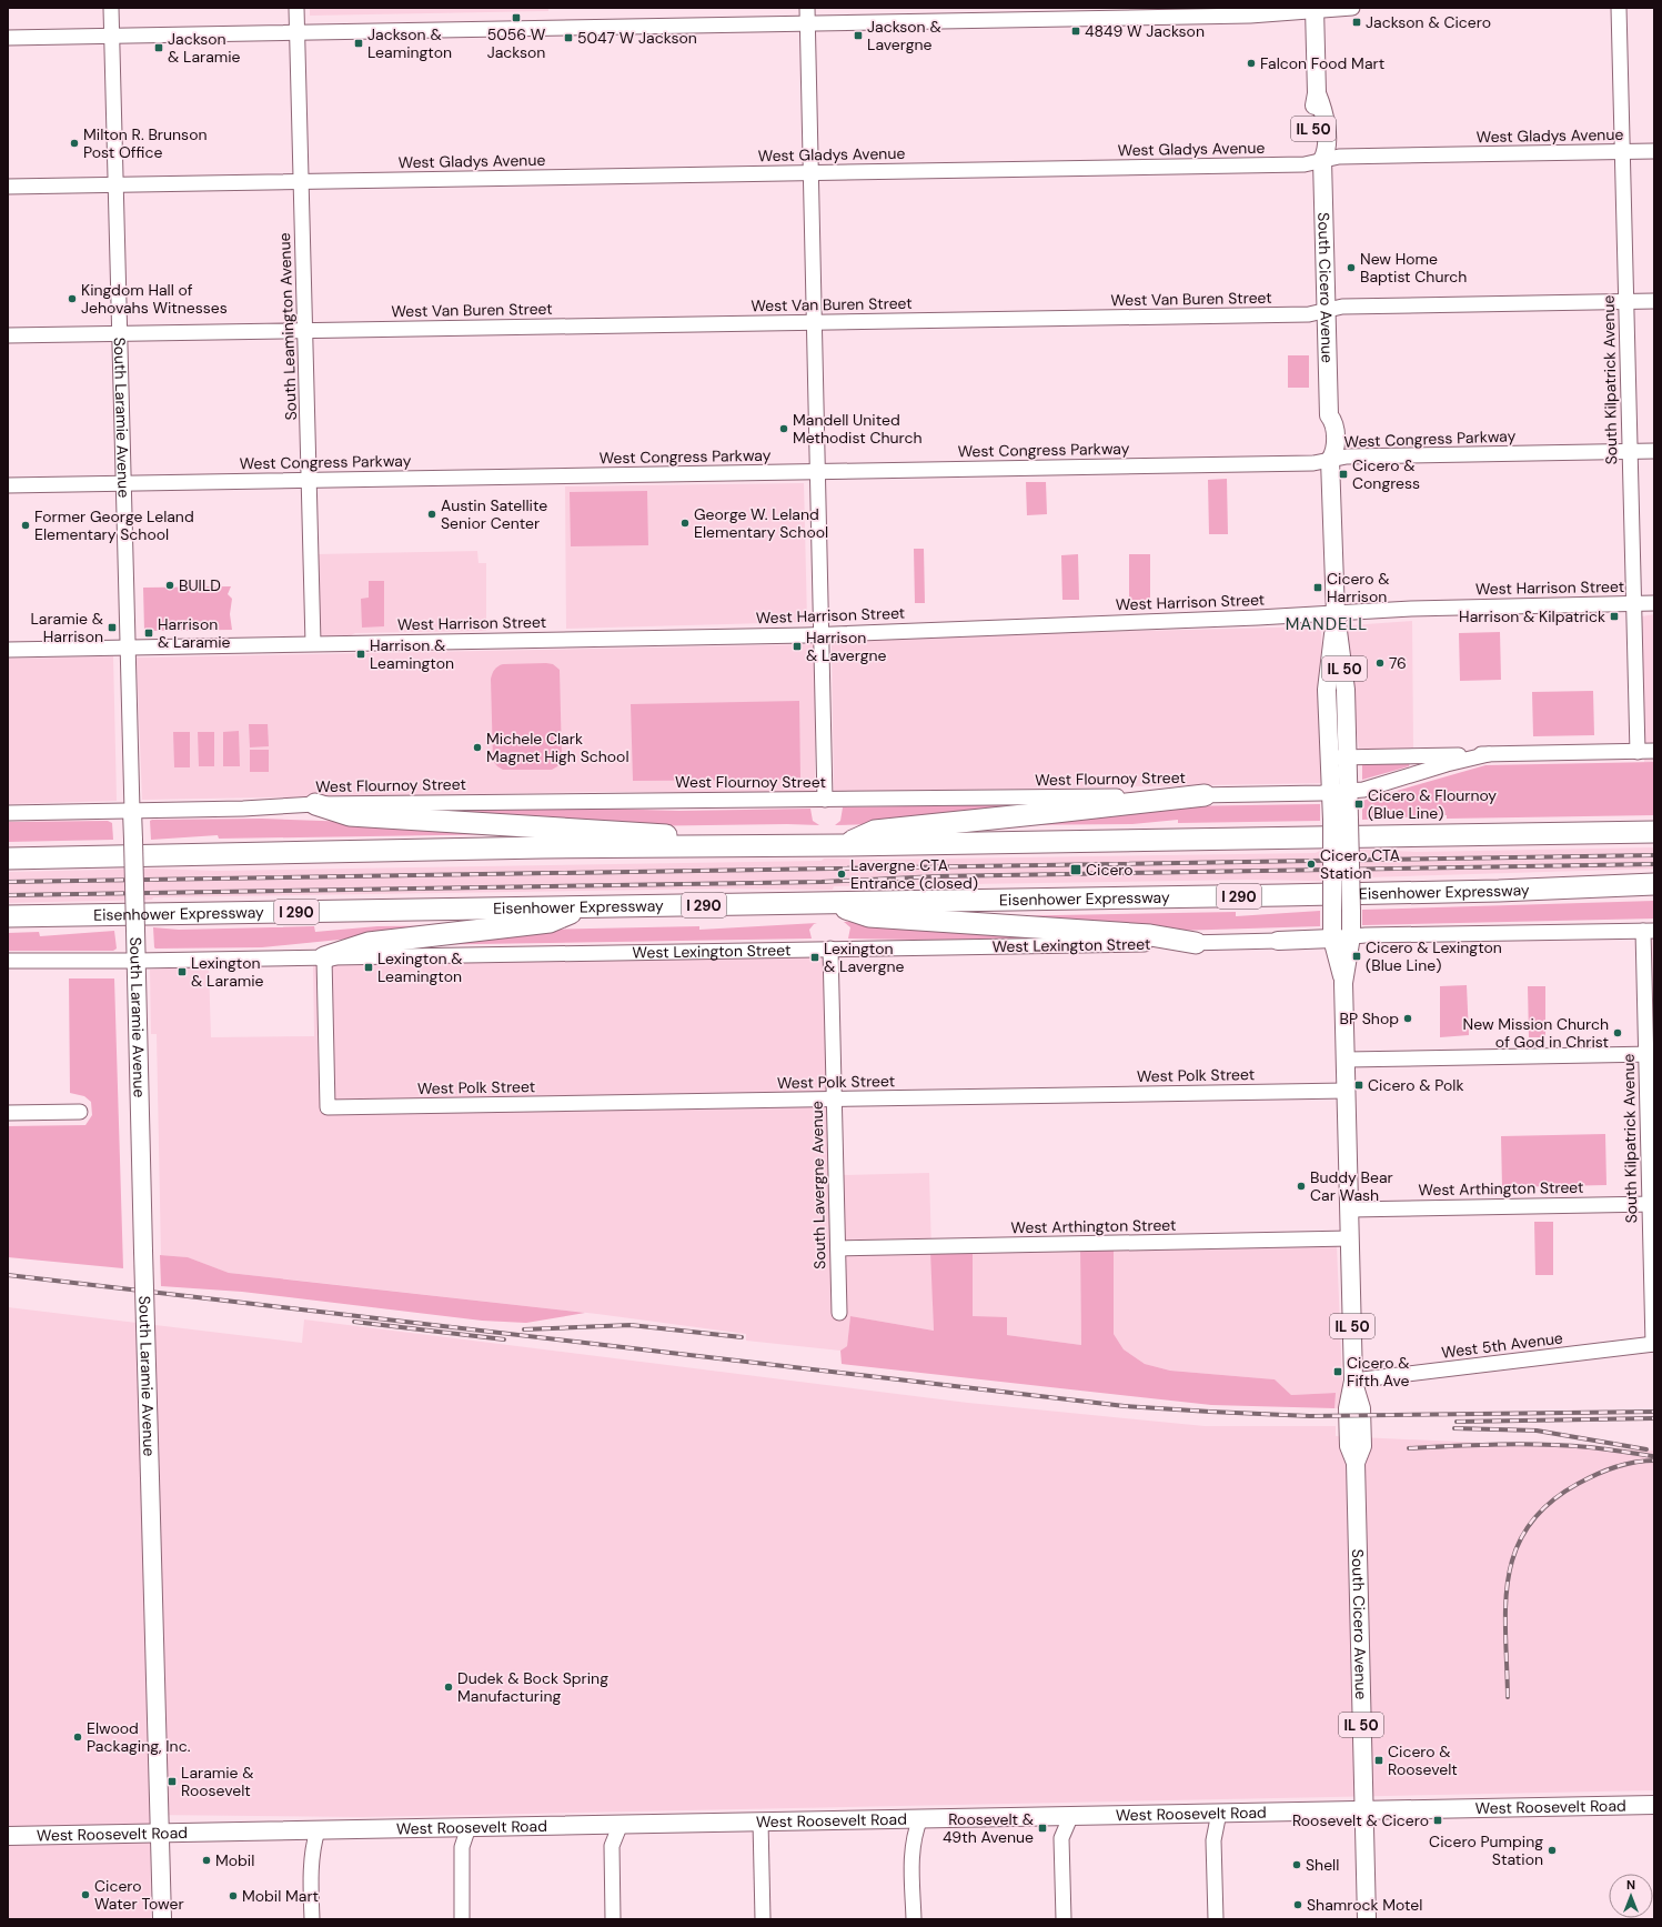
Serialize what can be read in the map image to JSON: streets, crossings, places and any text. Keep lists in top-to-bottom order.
{
  "streets": {
    "highway": ["Eisenhower Expressway", "I 290"],
    "main road": [
      "IL 50",
      "South Cicero Avenue",
      "South Laramie Avenue",
      "West Lexington Street",
      "West Roosevelt Road"
    ],
    "street": [
      "West Gladys Avenue",
      "West Van Buren Street",
      "South Leamington Avenue",
      "South Kilpatrick Avenue",
      "West Congress Parkway",
      "West Harrison Street",
      "West Flournoy Street",
      "West Polk Street",
      "South Lavergne Avenue",
      "West Arthington Street",
      "West 5th Avenue"
    ]
  },
  "crossings": [
    ["West Gladys Avenue", "South Cicero Avenue"],
    ["West Gladys Avenue", "South Leamington Avenue"],
    ["West Gladys Avenue", "South Kilpatrick Avenue"],
    ["West Gladys Avenue", "South Laramie Avenue"],
    ["South Cicero Avenue", "West Van Buren Street"],
    ["South Cicero Avenue", "West Congress Parkway"],
    ["South Cicero Avenue", "West Harrison Street"],
    ["South Cicero Avenue", "West Flournoy Street"],
    ["South Cicero Avenue", "West Lexington Street"],
    ["South Cicero Avenue", "West Polk Street"],
    ["South Cicero Avenue", "West Arthington Street"],
    ["South Cicero Avenue", "West 5th Avenue"],
    ["South Cicero Avenue", "West Roosevelt Road"],
    ["West Van Buren Street", "South Leamington Avenue"],
    ["West Van Buren Street", "South Kilpatrick Avenue"],
    ["West Van Buren Street", "South Laramie Avenue"],
    ["South Leamington Avenue", "West Congress Parkway"],
    ["South Leamington Avenue", "West Harrison Street"],
    ["South Kilpatrick Avenue", "West Congress Parkway"],
    ["South Kilpatrick Avenue", "West Harrison Street"],
    ["South Kilpatrick Avenue", "West Flournoy Street"],
    ["South Kilpatrick Avenue", "West Lexington Street"],
    ["South Kilpatrick Avenue", "West Arthington Street"],
    ["South Kilpatrick Avenue", "West 5th Avenue"],
    ["South Laramie Avenue", "West Congress Parkway"],
    ["South Laramie Avenue", "West Harrison Street"],
    ["South Laramie Avenue", "West Flournoy Street"],
    ["South Laramie Avenue", "West Lexington Street"],
    ["South Laramie Avenue", "West Roosevelt Road"],
    ["West Lexington Street", "West Polk Street"],
    ["West Lexington Street", "South Lavergne Avenue"],
    ["West Polk Street", "South Lavergne Avenue"],
    ["South Lavergne Avenue", "West Arthington Street"]
  ],
  "districts": ["MANDELL"],
  "places": {
    "transit": [
      "5056 W Jackson",
      "Jackson & Cicero",
      "4849 W Jackson",
      "Jackson & Lavergne",
      "5047 W Jackson",
      "Jackson & Leamington",
      "Jackson & Laramie",
      "Cicero & Congress",
      "Cicero & Harrison",
      "Harrison & Kilpatrick",
      "Laramie & Harrison",
      "Harrison & Laramie",
      "Harrison & Lavergne",
      "Harrison & Leamington",
      "Cicero & Flournoy (Blue Line)",
      "Cicero",
      "Cicero & Lexington (Blue Line)",
      "Lexington & Lavergne",
      "Lexington & Leamington",
      "Lexington & Laramie",
      "Cicero & Polk",
      "Cicero & Fifth Ave",
      "Cicero & Roosevelt",
      "Laramie & Roosevelt",
      "Roosevelt & Cicero",
      "Roosevelt & 49th Avenue"
    ],
    "other": [
      "Falcon Food Mart",
      "Milton R. Brunson Post Office",
      "New Home Baptist Church",
      "Kingdom Hall of Jehovahs Witnesses",
      "Mandell United Methodist Church",
      "Austin Satellite Senior Center",
      "George W. Leland Elementary School",
      "Former George Leland Elementary School",
      "BUILD",
      "76",
      "Michele Clark Magnet High School",
      "Cicero CTA Station",
      "Lavergne CTA Entrance (closed)",
      "BP Shop",
      "New Mission Church of God in Christ",
      "Buddy Bear Car Wash",
      "Dudek & Bock Spring Manufacturing",
      "Elwood Packaging, Inc.",
      "Cicero Pumping Station",
      "Mobil",
      "Shell",
      "Cicero Water Tower",
      "Mobil Mart",
      "Shamrock Motel"
    ]
  },
  "north": "top"
}
